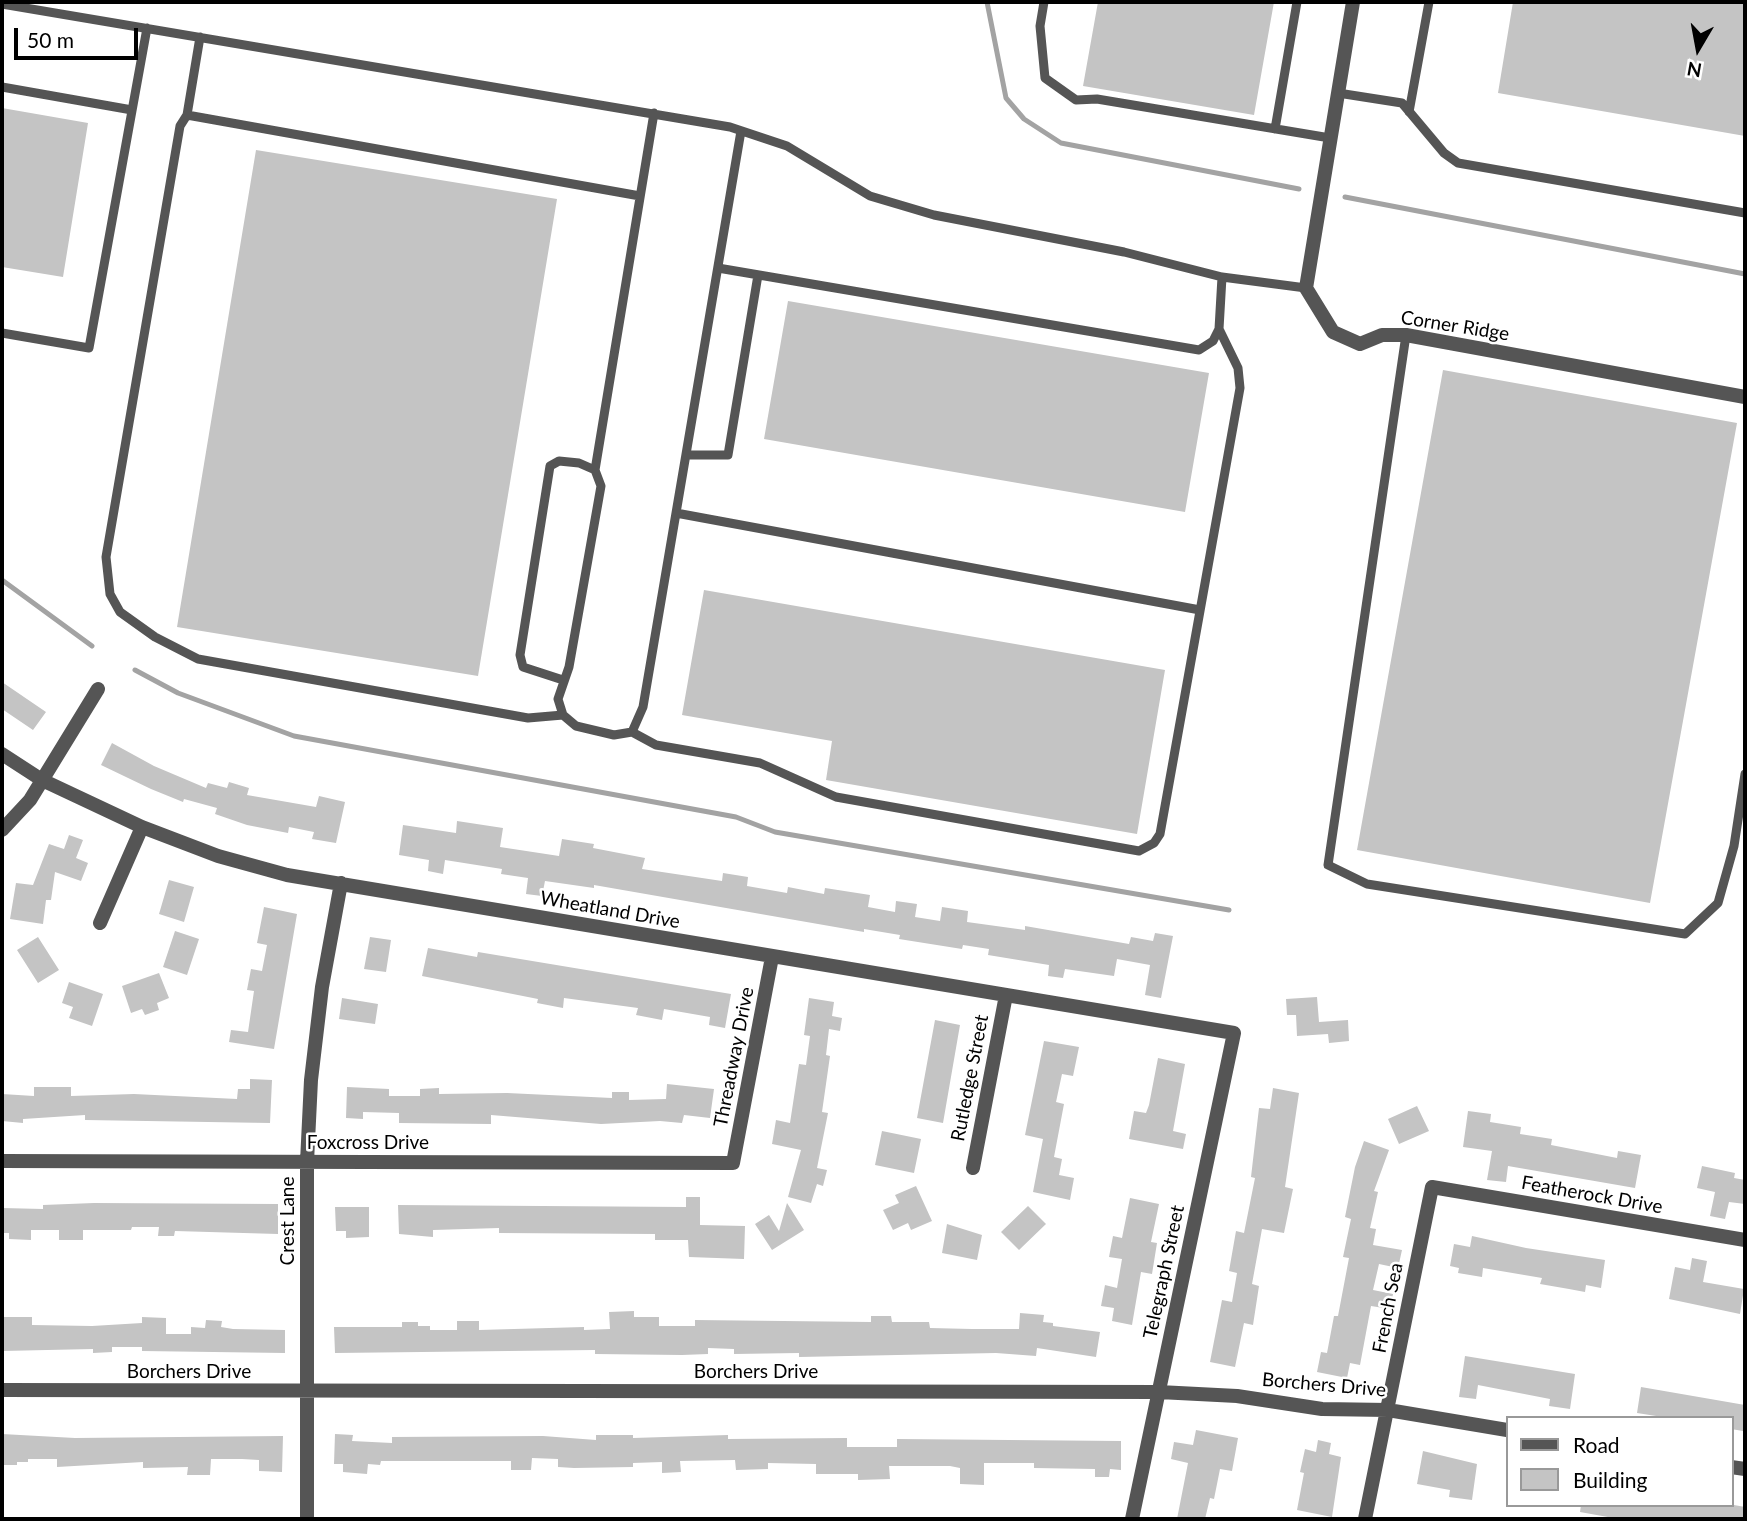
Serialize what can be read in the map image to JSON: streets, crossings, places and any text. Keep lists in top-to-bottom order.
{
  "streets": {
    "street": [
      "Corner Ridge",
      "Wheatland Drive",
      "Threadway Drive",
      "Rutledge Street",
      "Foxcross Drive",
      "Featherock Drive",
      "Crest Lane",
      "Telegraph Street",
      "French Sea",
      "Borchers Drive"
    ]
  },
  "crossings": [
    ["Wheatland Drive", "Threadway Drive"],
    ["Wheatland Drive", "Rutledge Street"],
    ["Wheatland Drive", "Crest Lane"],
    ["Wheatland Drive", "Telegraph Street"],
    ["Threadway Drive", "Foxcross Drive"],
    ["Foxcross Drive", "Crest Lane"],
    ["Featherock Drive", "French Sea"],
    ["Crest Lane", "Borchers Drive"],
    ["Telegraph Street", "Borchers Drive"],
    ["French Sea", "Borchers Drive"]
  ],
  "legend": ["Road", "Building"],
  "scale_bar": "50 m",
  "north": "bottom"
}
